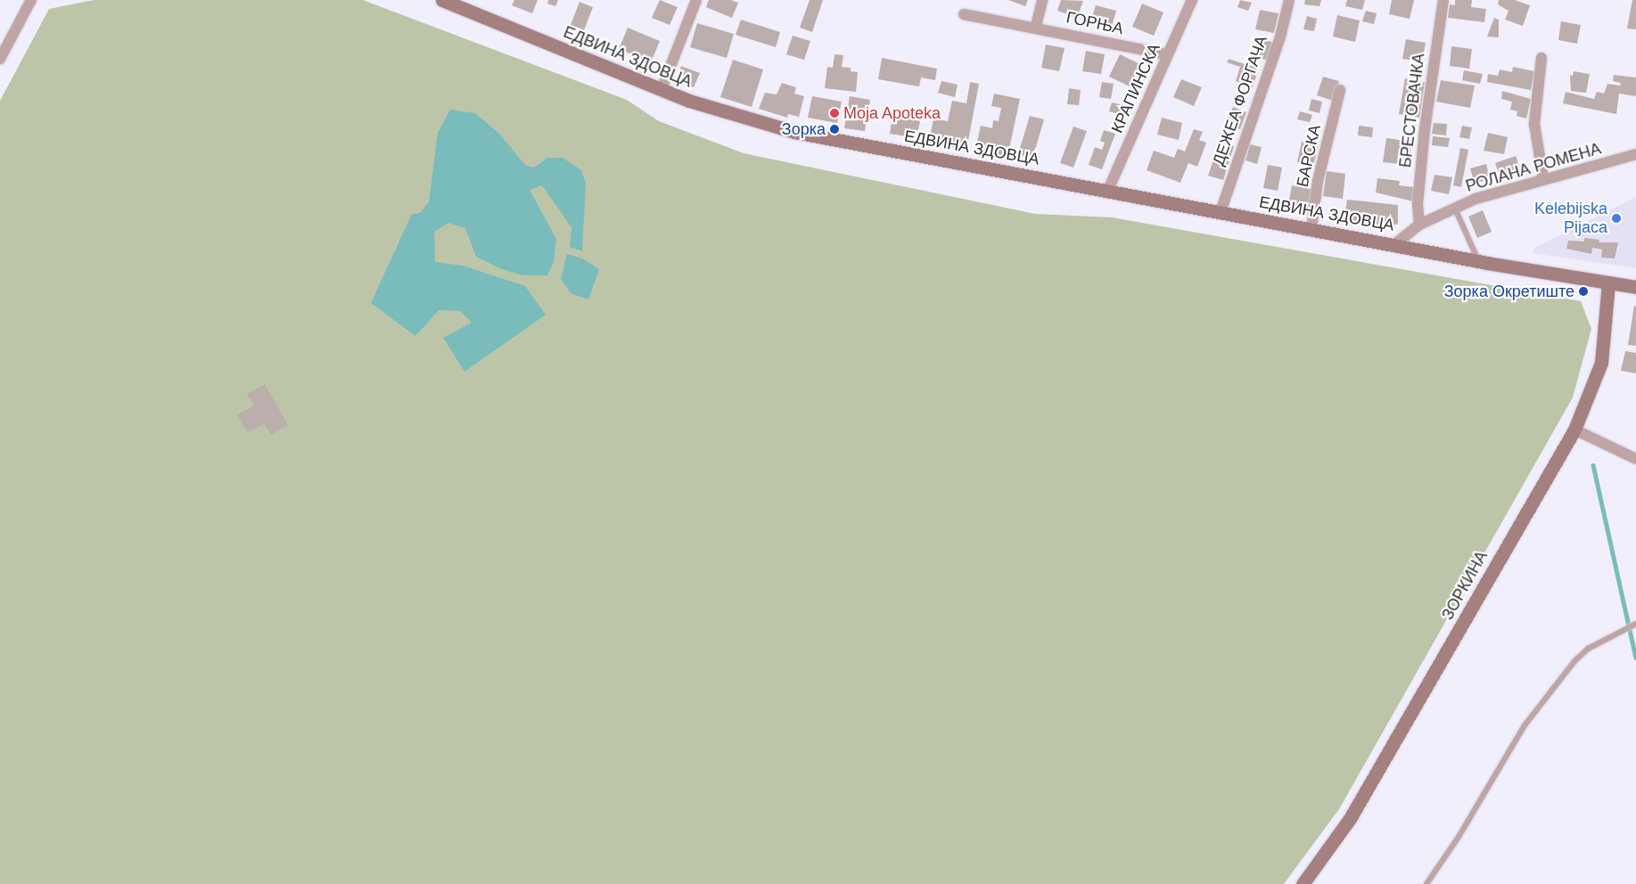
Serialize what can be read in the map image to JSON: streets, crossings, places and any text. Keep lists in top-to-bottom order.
{
  "streets": {
    "main road": ["ЕДВИНА ЗДОВЦА", "ЗОРКИНА"],
    "street": [
      "ГОРЊА",
      "КРАПИНСКА",
      "ДЕЖЕА ФОРГАЧА",
      "БРЕСТОВАЧКА",
      "БАРСКА",
      "РОЛАНА РОМЕНА"
    ]
  },
  "crossings": [
    ["ГОРЊА", "КРАПИНСКА"],
    ["ЕДВИНА ЗДОВЦА", "КРАПИНСКА"],
    ["ЕДВИНА ЗДОВЦА", "ДЕЖЕА ФОРГАЧА"],
    ["ЕДВИНА ЗДОВЦА", "БАРСКА"],
    ["ЕДВИНА ЗДОВЦА", "РОЛАНА РОМЕНА"],
    ["ЕДВИНА ЗДОВЦА", "ЗОРКИНА"],
    ["БРЕСТОВАЧКА", "РОЛАНА РОМЕНА"]
  ],
  "places": [
    "Moja Apoteka",
    "Зорка",
    "Kelebijska Pijaca",
    "Зорка Окретиште"
  ]
}
